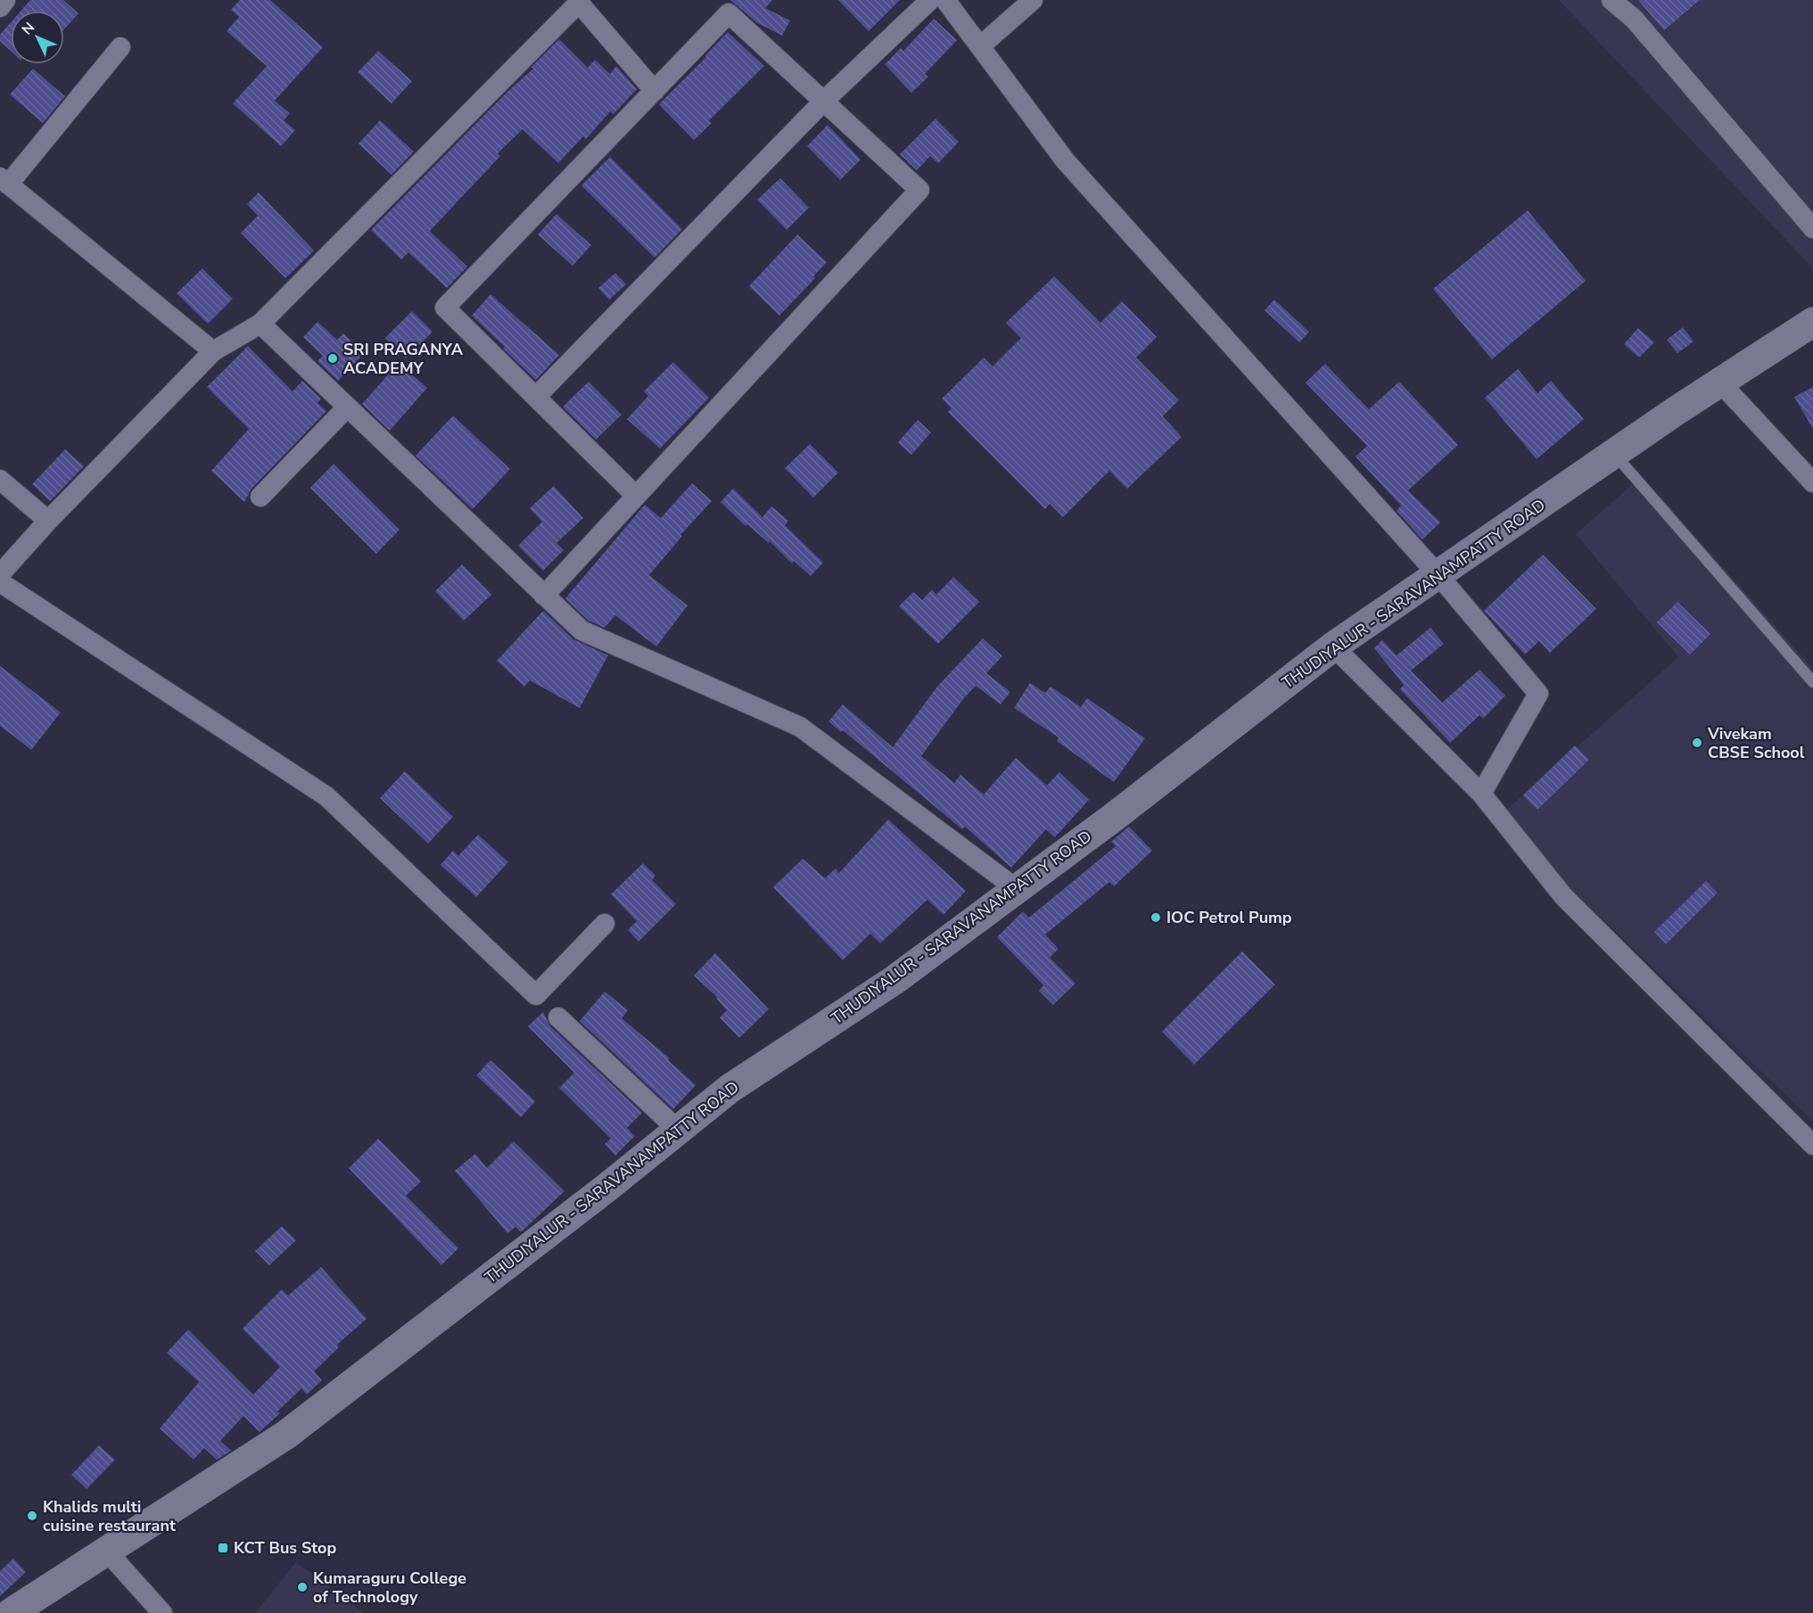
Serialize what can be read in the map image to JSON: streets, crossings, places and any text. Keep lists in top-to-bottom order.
{
  "streets": {
    "main road": ["THUDIYALUR - SARAVANAMPATTY ROAD"]
  },
  "places": {
    "other": [
      "SRI PRAGANYA ACADEMY",
      "Vivekam CBSE School",
      "IOC Petrol Pump",
      "Khalids multi cuisine restaurant",
      "Kumaraguru College of Technology"
    ],
    "transit": ["KCT Bus Stop"]
  },
  "north": "top left"
}
